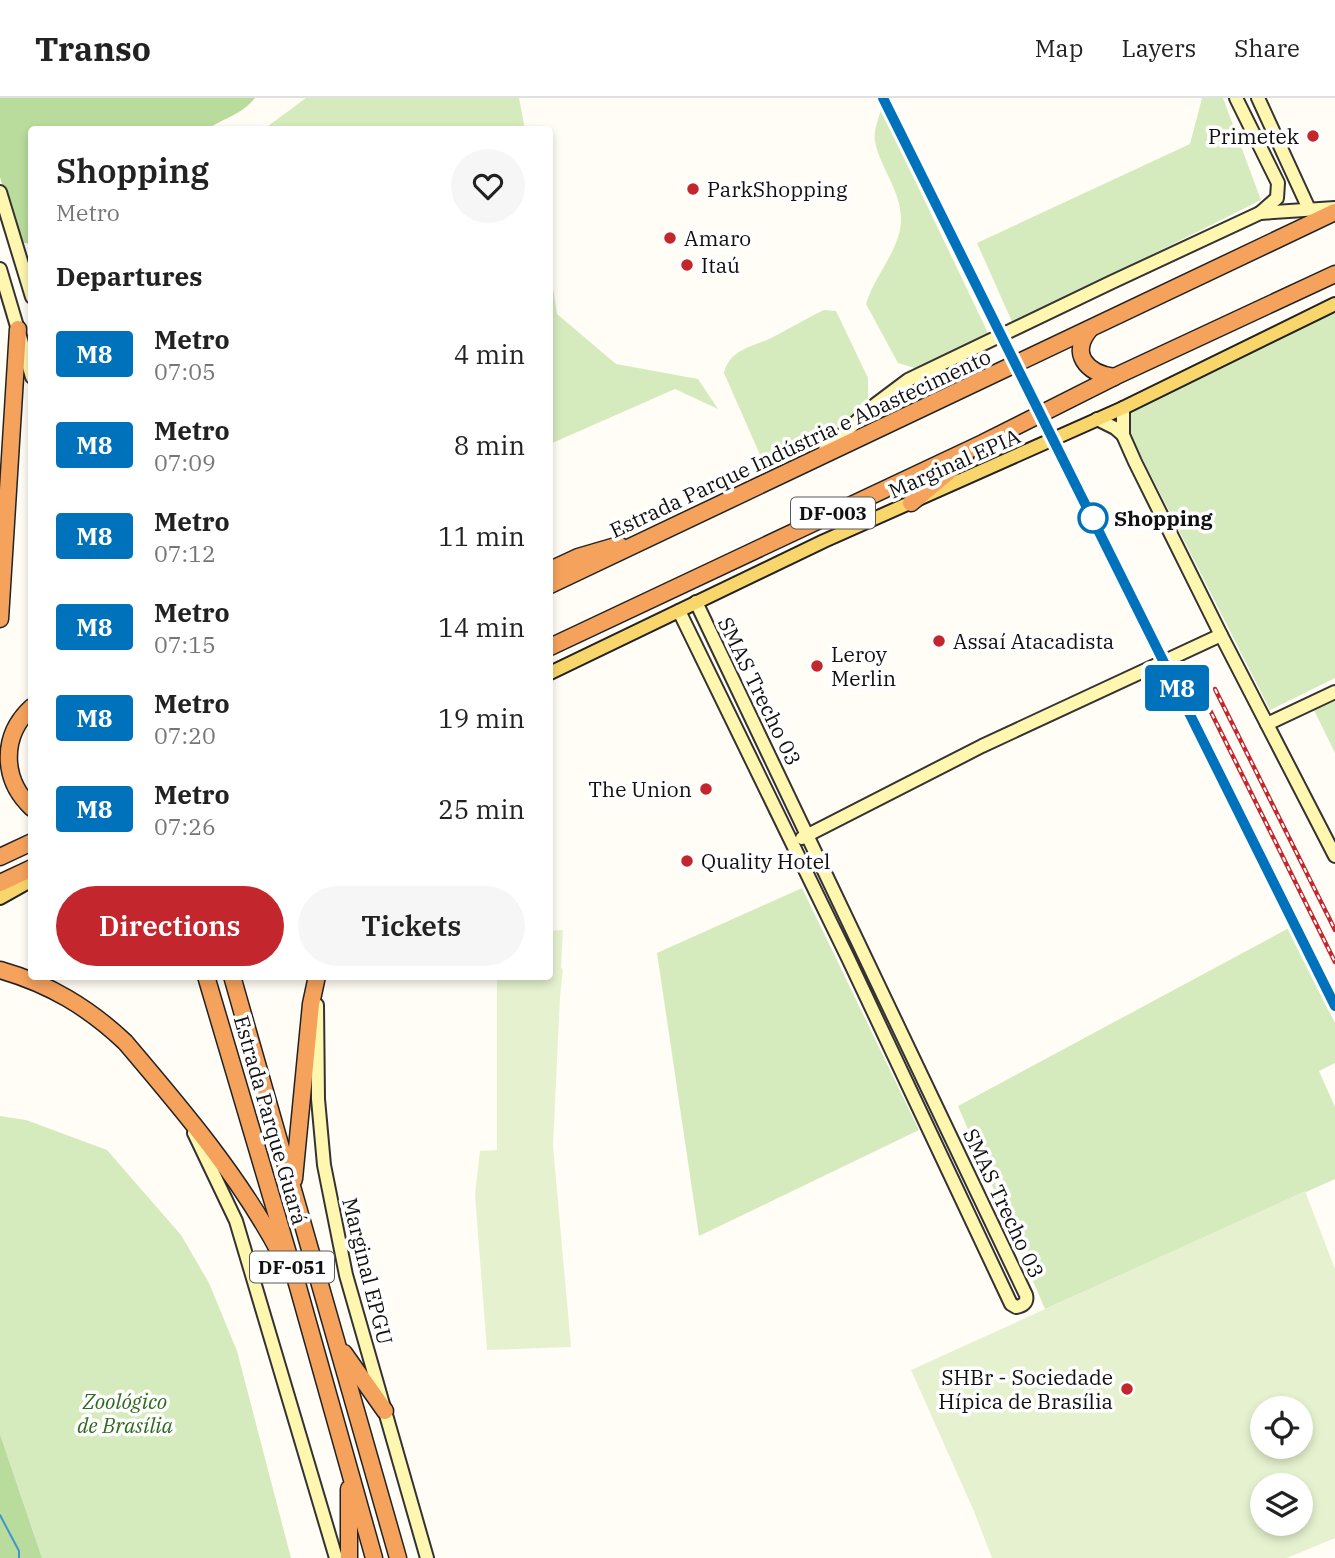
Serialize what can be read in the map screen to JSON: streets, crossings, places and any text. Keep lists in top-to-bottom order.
{
  "streets": {
    "highway": [
      "Estrada Parque Indústria e Abastecimento",
      "DF-003",
      "Estrada Parque Guará",
      "DF-051"
    ],
    "main road": ["Marginal EPIA"],
    "street": ["SMAS Trecho 03", "Marginal EPGU"]
  },
  "crossings": [
    ["Marginal EPIA", "SMAS Trecho 03"]
  ],
  "parks": ["Zoológico de Brasília"],
  "places": [
    "Primetek",
    "ParkShopping",
    "Amaro",
    "Itaú",
    "Shopping",
    "Assaí Atacadista",
    "Leroy Merlin",
    "The Union",
    "Quality Hotel",
    "SHBr - Sociedade Hípica de Brasília"
  ],
  "lines": ["metro line M8"],
  "page": {
    "header": "Transo",
    "nav": ["Map", "Layers", "Share"],
    "on_map": "M8",
    "heading": [
      ["Shopping", "Metro"],
      "Departures"
    ],
    "list": [
      {
        "mark": "M8",
        "name": "Metro",
        "note": "07:05",
        "value": "4 min"
      },
      {
        "mark": "M8",
        "name": "Metro",
        "note": "07:09",
        "value": "8 min"
      },
      {
        "mark": "M8",
        "name": "Metro",
        "note": "07:12",
        "value": "11 min"
      },
      {
        "mark": "M8",
        "name": "Metro",
        "note": "07:15",
        "value": "14 min"
      },
      {
        "mark": "M8",
        "name": "Metro",
        "note": "07:20",
        "value": "19 min"
      },
      {
        "mark": "M8",
        "name": "Metro",
        "note": "07:26",
        "value": "25 min"
      }
    ],
    "buttons": ["Directions", "Tickets"]
  }
}
